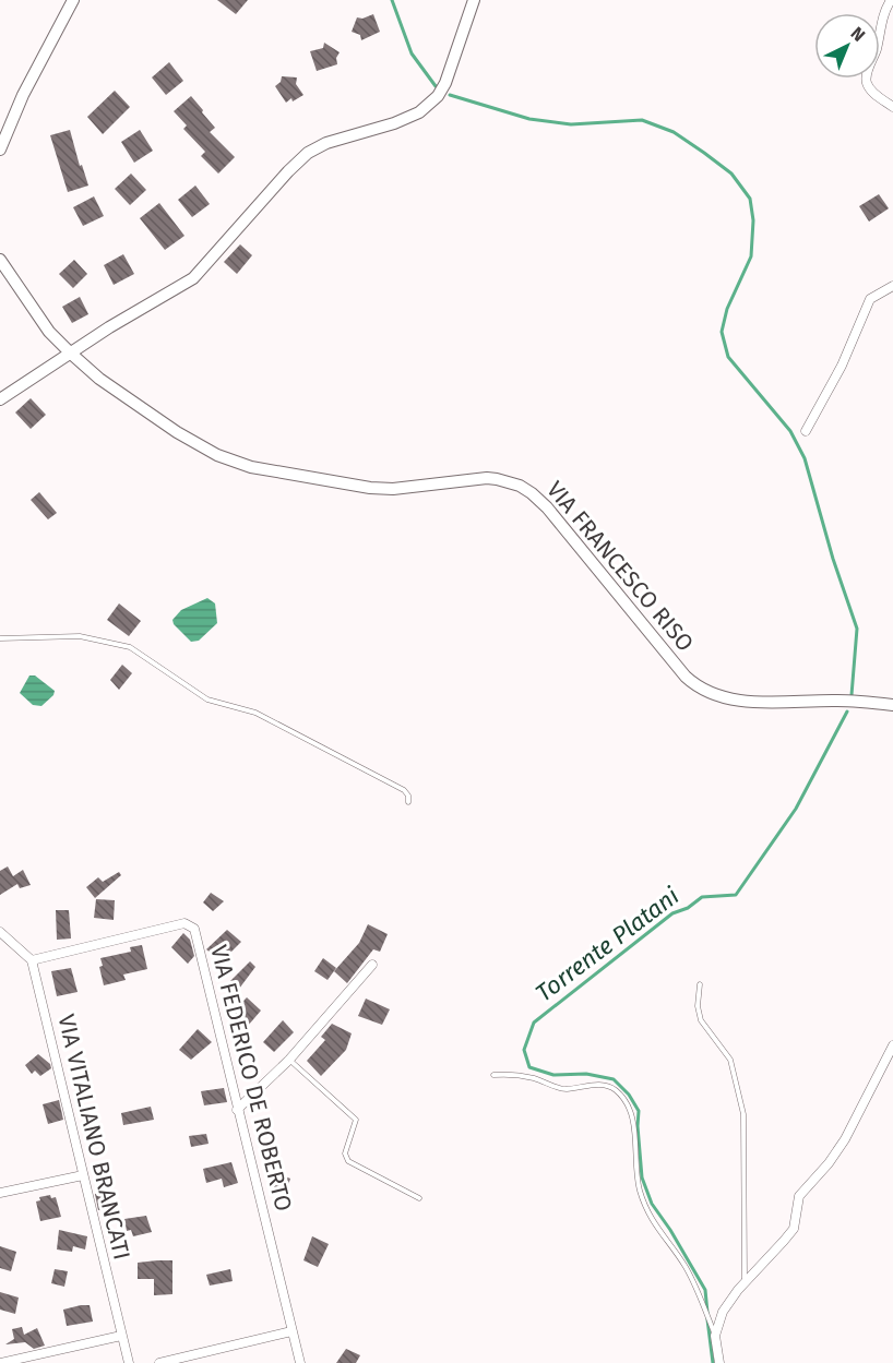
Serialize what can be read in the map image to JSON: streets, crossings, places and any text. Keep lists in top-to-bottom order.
{
  "streets": {
    "street": ["VIA FRANCESCO RISO", "VIA FEDERICO DE ROBERTO", "VIA VITALIANO BRANCATI"]
  },
  "crossings": [
    ["VIA FEDERICO DE ROBERTO", "VIA VITALIANO BRANCATI"]
  ],
  "water": ["Torrente Platani"],
  "north": "top right"
}
